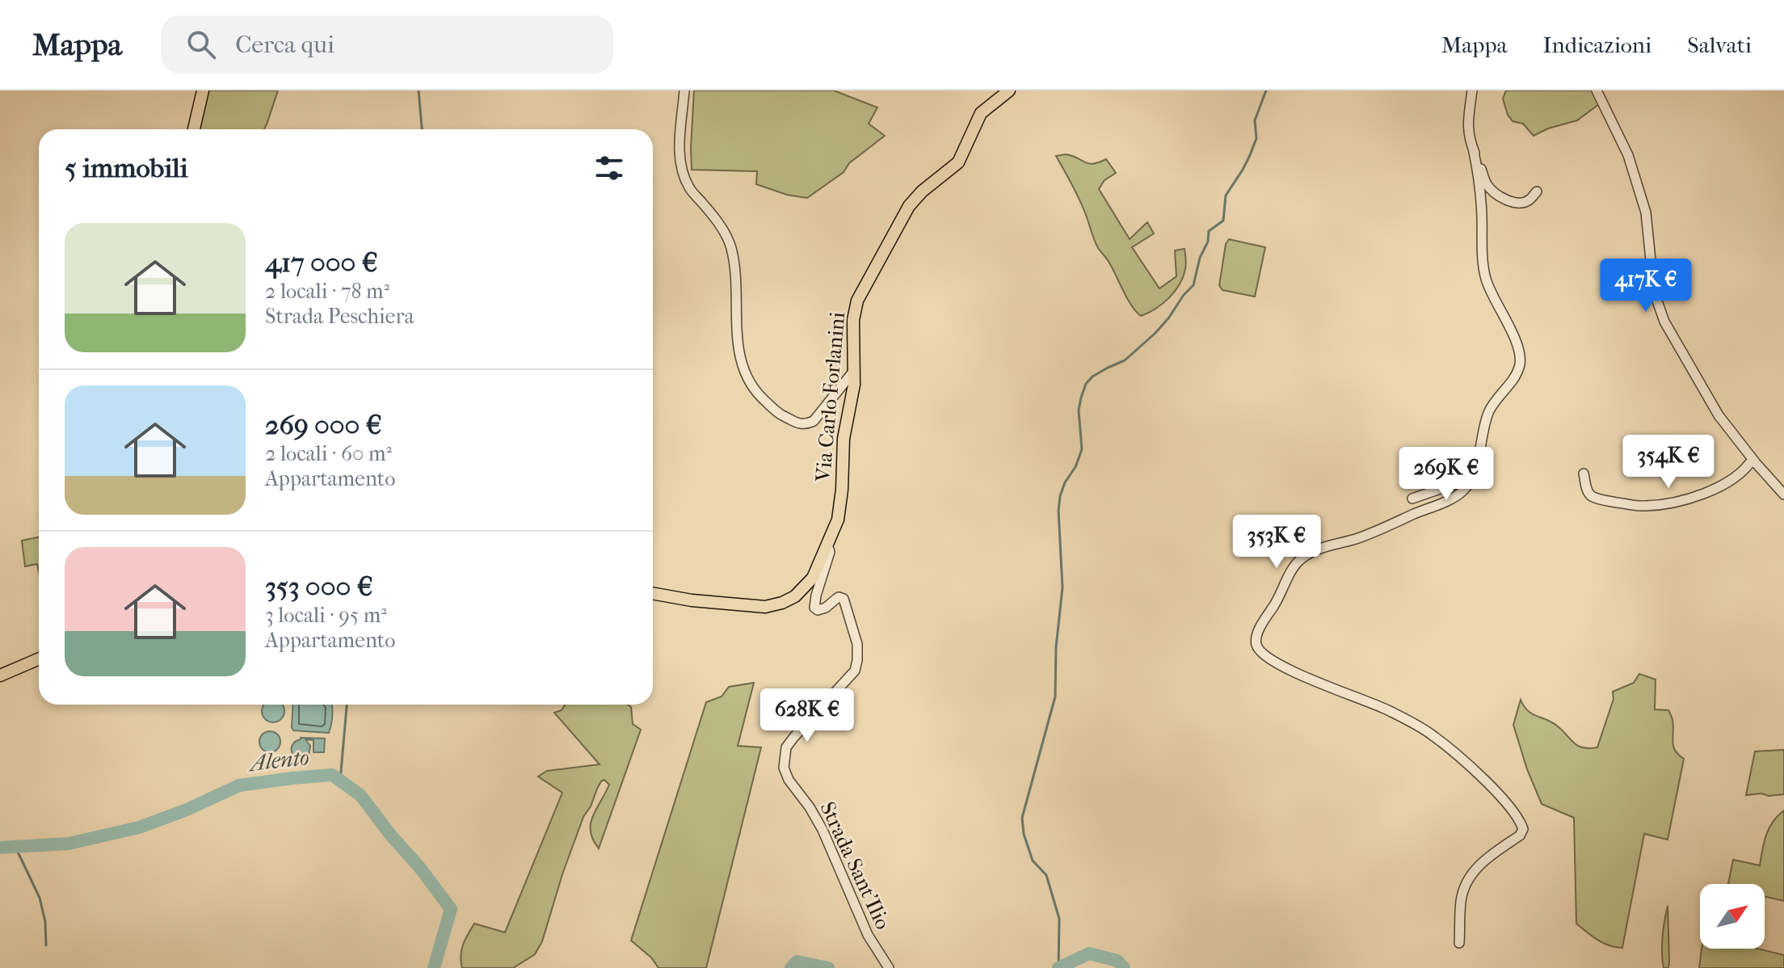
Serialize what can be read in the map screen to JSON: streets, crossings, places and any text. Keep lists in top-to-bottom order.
{
  "streets": {
    "main road": ["Via Carlo Forlanini"],
    "street": ["Strada Sant'Ilio"]
  },
  "crossings": [
    ["Via Carlo Forlanini", "Strada Sant'Ilio"]
  ],
  "water": ["Alento"],
  "north": "top right",
  "page": {
    "header": "Mappa",
    "search": "Cerca qui",
    "nav": ["Mappa", "Indicazioni", "Salvati"],
    "heading": "5 immobili",
    "list": [
      {
        "name": "417 000 €",
        "note": "2 locali · 78 m² · Strada Peschiera"
      },
      {
        "name": "269 000 €",
        "note": "2 locali · 60 m² · Appartamento"
      },
      {
        "name": "353 000 €",
        "note": "3 locali · 95 m² · Appartamento"
      }
    ],
    "price": [
      "417K €",
      "354K €",
      "269K €",
      "353K €",
      "628K €"
    ]
  }
}
